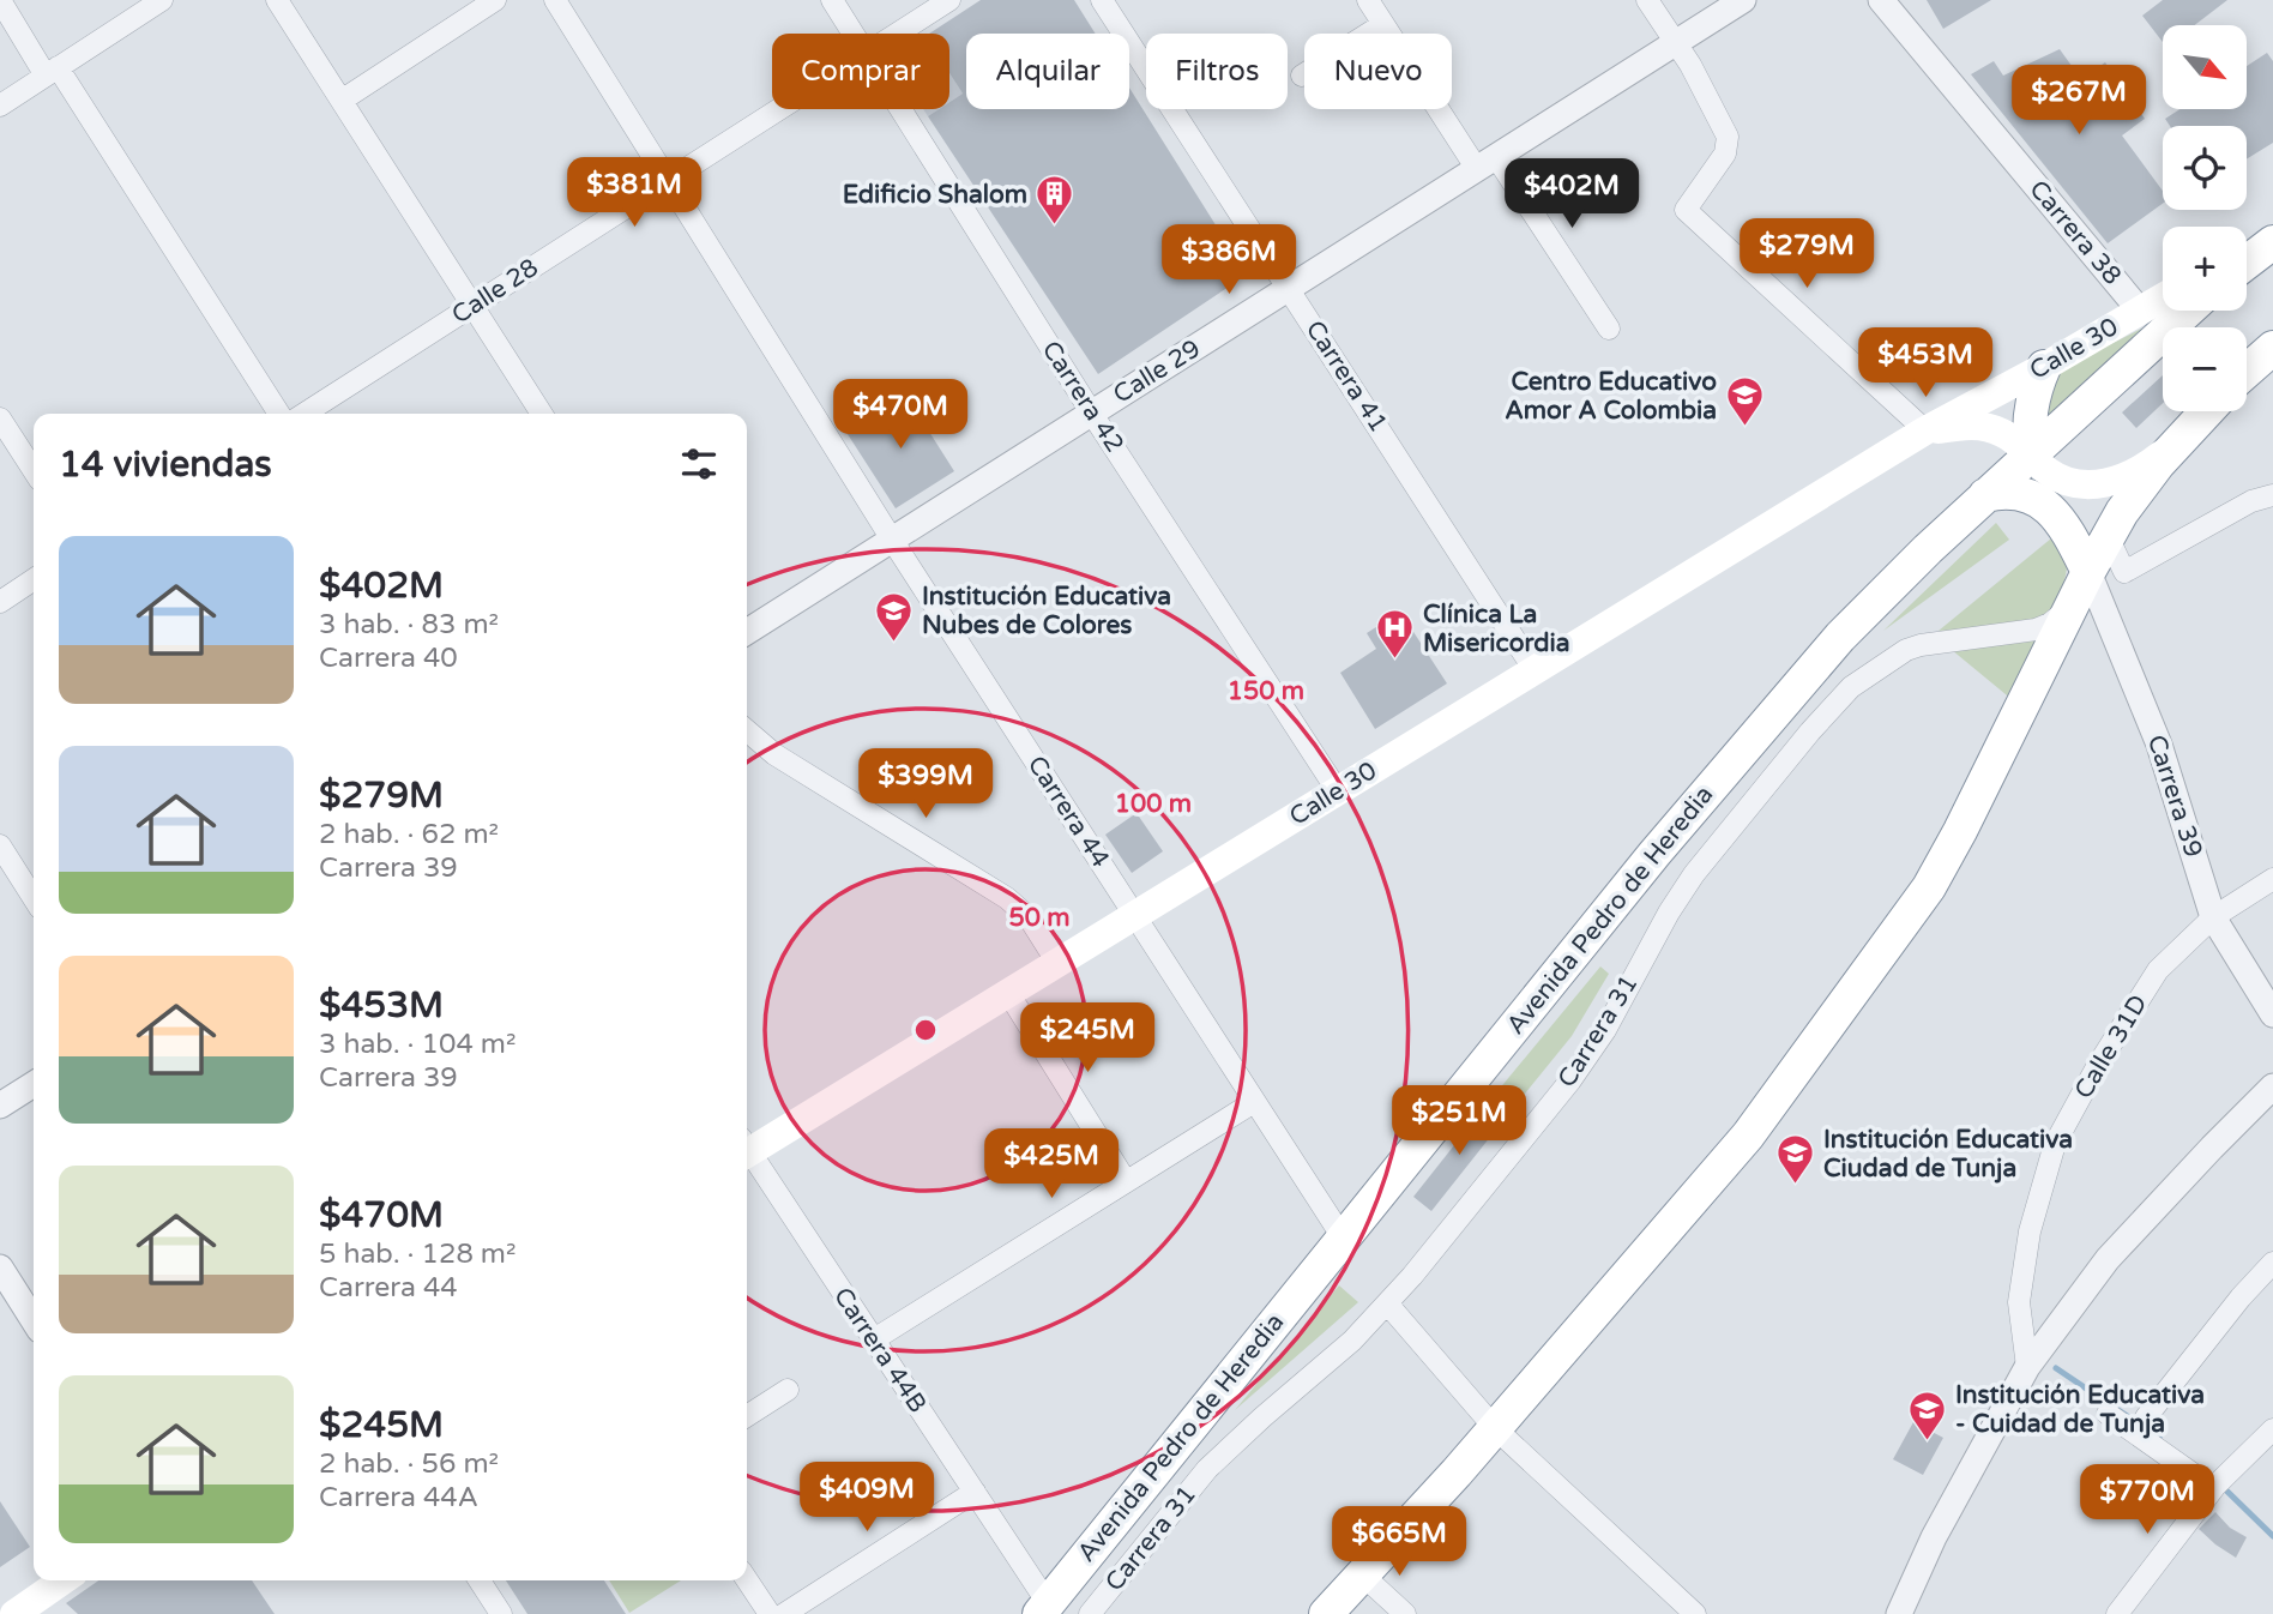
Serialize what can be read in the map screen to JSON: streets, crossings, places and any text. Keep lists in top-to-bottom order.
{
  "streets": {
    "highway": ["Avenida Pedro de Heredia"],
    "main road": ["Calle 30"],
    "street": [
      "Carrera 38",
      "Calle 28",
      "Calle 29",
      "Carrera 41",
      "Carrera 42",
      "Carrera 39",
      "Carrera 44",
      "Carrera 31",
      "Calle 31D",
      "Carrera 44B"
    ]
  },
  "crossings": [
    ["Carrera 38", "Calle 30"],
    ["Calle 28", "Carrera 44"],
    ["Calle 30", "Carrera 41"],
    ["Calle 30", "Carrera 42"],
    ["Calle 30", "Carrera 44"],
    ["Calle 30", "Avenida Pedro de Heredia"],
    ["Calle 29", "Carrera 41"],
    ["Calle 29", "Carrera 42"],
    ["Calle 29", "Carrera 44"],
    ["Carrera 39", "Carrera 31"],
    ["Carrera 39", "Calle 31D"],
    ["Carrera 44", "Avenida Pedro de Heredia"],
    ["Avenida Pedro de Heredia", "Carrera 44B"]
  ],
  "places": {
    "building": ["Edificio Shalom"],
    "school or university": [
      "Centro Educativo Amor A Colombia",
      "Institución Educativa Nubes de Colores",
      "Institución Educativa Ciudad de Tunja",
      "Institución Educativa - Cuidad de Tunja"
    ],
    "hospital": ["Clínica La Misericordia"]
  },
  "north": "bottom right",
  "page": {
    "map_buttons": ["+", "−"],
    "chip": [
      "Comprar",
      "Alquilar",
      "Filtros",
      "Nuevo"
    ],
    "price": [
      "$267M",
      "$381M",
      "$402M",
      "$279M",
      "$386M",
      "$453M",
      "$470M",
      "$399M",
      "$245M",
      "$251M",
      "$425M",
      "$409M",
      "$770M",
      "$665M"
    ],
    "heading": "14 viviendas",
    "list": [
      {
        "name": "$402M",
        "note": "3 hab. · 83 m² · Carrera 40"
      },
      {
        "name": "$279M",
        "note": "2 hab. · 62 m² · Carrera 39"
      },
      {
        "name": "$453M",
        "note": "3 hab. · 104 m² · Carrera 39"
      },
      {
        "name": "$470M",
        "note": "5 hab. · 128 m² · Carrera 44"
      },
      {
        "name": "$245M",
        "note": "2 hab. · 56 m² · Carrera 44A"
      }
    ]
  },
  "rings": ["150 m", "100 m", "50 m"]
}
